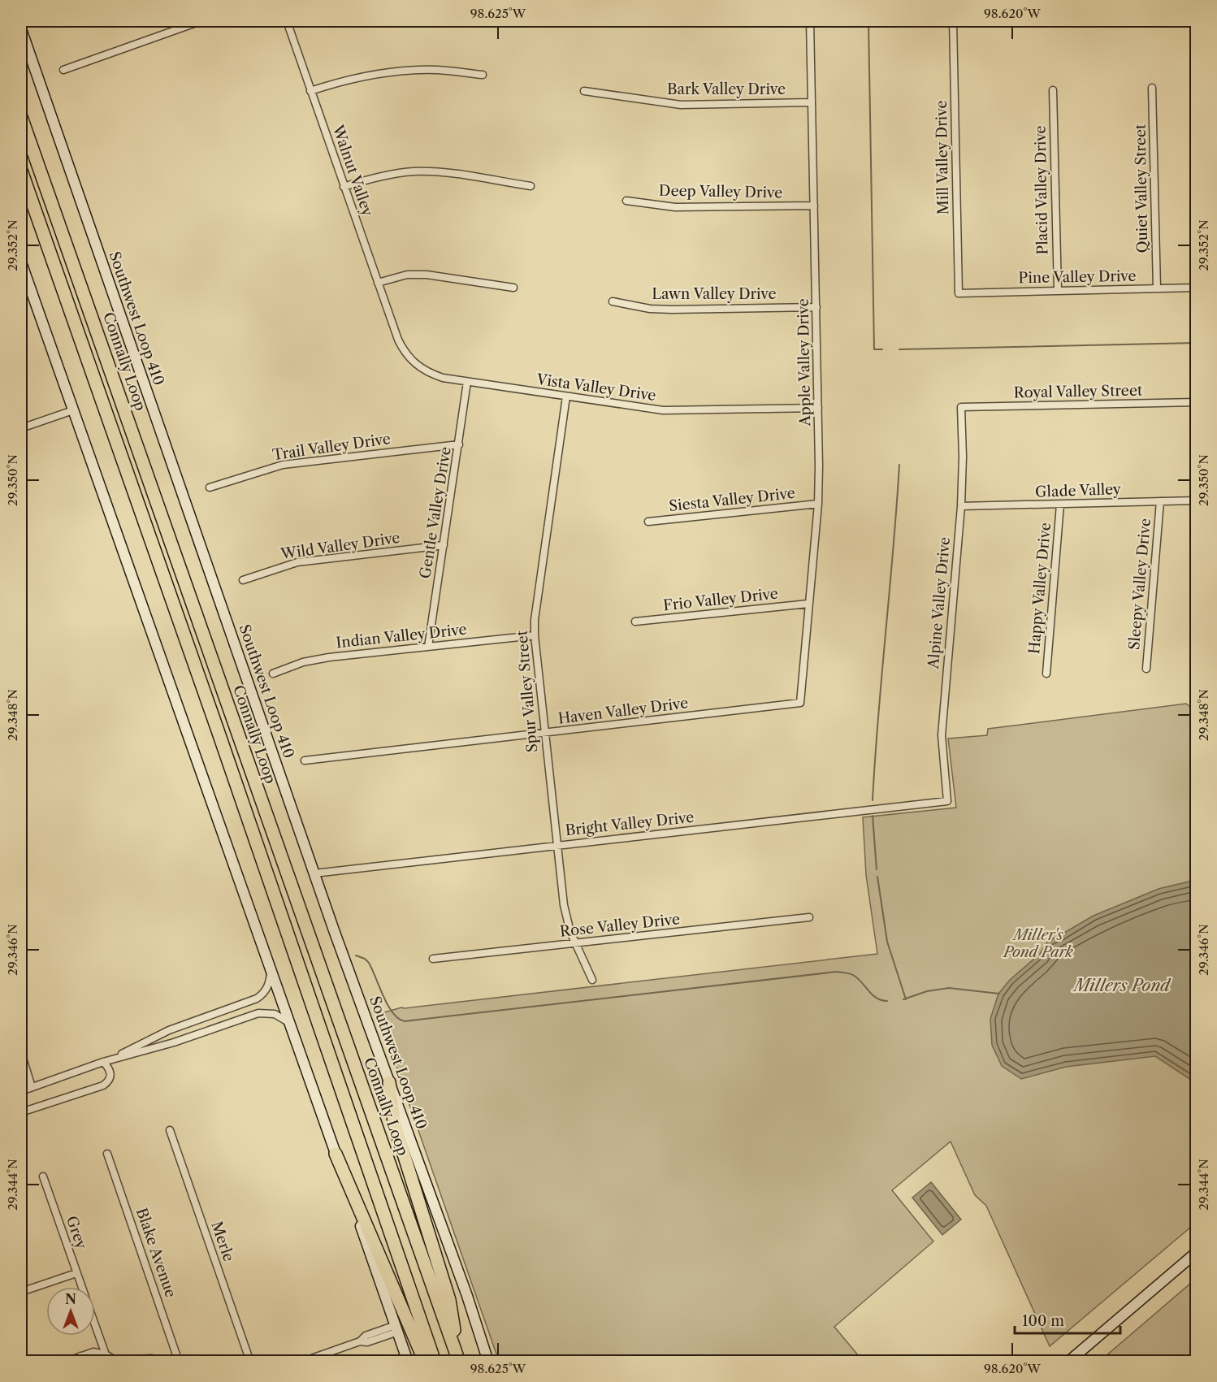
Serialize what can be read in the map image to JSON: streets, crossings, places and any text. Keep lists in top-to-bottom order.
{
  "streets": {
    "highway": ["Connally Loop"],
    "main road": ["Southwest Loop 410"],
    "street": [
      "Bark Valley Drive",
      "Mill Valley Drive",
      "Walnut Valley",
      "Quiet Valley Street",
      "Placid Valley Drive",
      "Deep Valley Drive",
      "Pine Valley Drive",
      "Lawn Valley Drive",
      "Apple Valley Drive",
      "Vista Valley Drive",
      "Royal Valley Street",
      "Trail Valley Drive",
      "Glade Valley",
      "Siesta Valley Drive",
      "Gentle Valley Drive",
      "Wild Valley Drive",
      "Sleepy Valley Drive",
      "Happy Valley Drive",
      "Frio Valley Drive",
      "Alpine Valley Drive",
      "Indian Valley Drive",
      "Spur Valley Street",
      "Haven Valley Drive",
      "Bright Valley Drive",
      "Rose Valley Drive",
      "Grey",
      "Merle",
      "Blake Avenue"
    ]
  },
  "crossings": [
    ["Bark Valley Drive", "Apple Valley Drive"],
    ["Mill Valley Drive", "Pine Valley Drive"],
    ["Walnut Valley", "Vista Valley Drive"],
    ["Quiet Valley Street", "Pine Valley Drive"],
    ["Placid Valley Drive", "Pine Valley Drive"],
    ["Deep Valley Drive", "Apple Valley Drive"],
    ["Lawn Valley Drive", "Apple Valley Drive"],
    ["Southwest Loop 410", "Bright Valley Drive"],
    ["Apple Valley Drive", "Vista Valley Drive"],
    ["Apple Valley Drive", "Siesta Valley Drive"],
    ["Apple Valley Drive", "Frio Valley Drive"],
    ["Apple Valley Drive", "Haven Valley Drive"],
    ["Vista Valley Drive", "Gentle Valley Drive"],
    ["Vista Valley Drive", "Spur Valley Street"],
    ["Royal Valley Street", "Alpine Valley Drive"],
    ["Trail Valley Drive", "Gentle Valley Drive"],
    ["Glade Valley", "Sleepy Valley Drive"],
    ["Glade Valley", "Happy Valley Drive"],
    ["Glade Valley", "Alpine Valley Drive"],
    ["Gentle Valley Drive", "Wild Valley Drive"],
    ["Gentle Valley Drive", "Indian Valley Drive"],
    ["Alpine Valley Drive", "Bright Valley Drive"],
    ["Indian Valley Drive", "Spur Valley Street"],
    ["Spur Valley Street", "Haven Valley Drive"],
    ["Spur Valley Street", "Bright Valley Drive"],
    ["Spur Valley Street", "Rose Valley Drive"]
  ],
  "water": ["Millers Pond"],
  "parks": ["Miller's Pond Park"],
  "scale_bar": "100 m",
  "north": "top",
  "coordinates": [
    "98.625°W",
    "98.620°W",
    "29.352°N",
    "29.350°N",
    "29.348°N",
    "29.346°N",
    "29.344°N"
  ]
}
